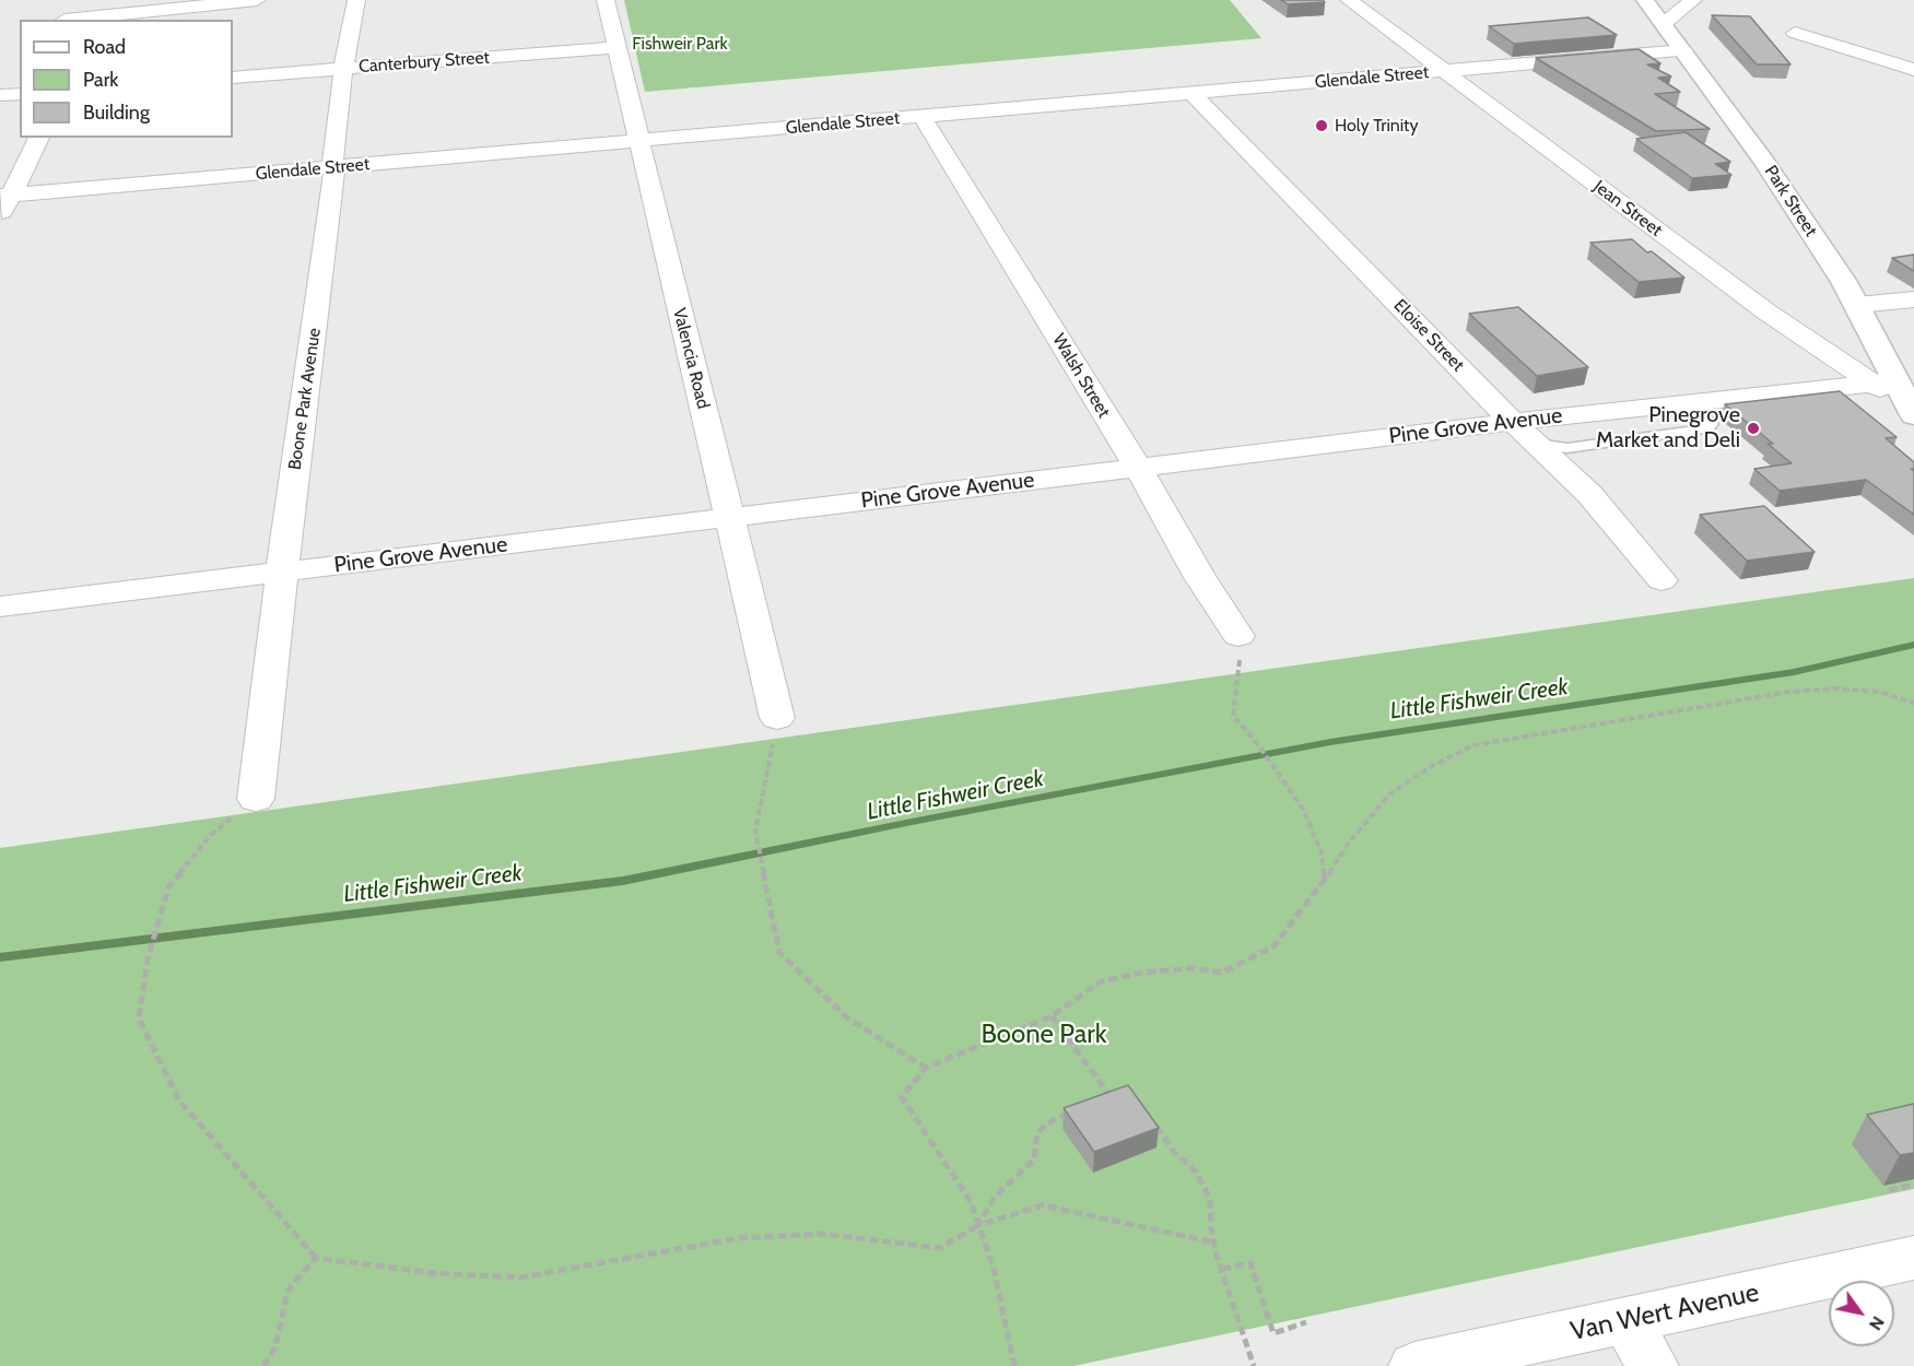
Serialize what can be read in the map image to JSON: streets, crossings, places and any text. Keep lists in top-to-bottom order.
{
  "streets": {
    "street": [
      "Canterbury Street",
      "Glendale Street",
      "Park Street",
      "Jean Street",
      "Eloise Street",
      "Valencia Road",
      "Walsh Street",
      "Boone Park Avenue",
      "Pine Grove Avenue",
      "Van Wert Avenue"
    ]
  },
  "crossings": [
    ["Canterbury Street", "Valencia Road"],
    ["Canterbury Street", "Boone Park Avenue"],
    ["Glendale Street", "Park Street"],
    ["Glendale Street", "Jean Street"],
    ["Glendale Street", "Eloise Street"],
    ["Glendale Street", "Valencia Road"],
    ["Glendale Street", "Walsh Street"],
    ["Glendale Street", "Boone Park Avenue"],
    ["Park Street", "Jean Street"],
    ["Park Street", "Pine Grove Avenue"],
    ["Jean Street", "Pine Grove Avenue"],
    ["Eloise Street", "Pine Grove Avenue"],
    ["Valencia Road", "Pine Grove Avenue"],
    ["Walsh Street", "Pine Grove Avenue"],
    ["Boone Park Avenue", "Pine Grove Avenue"]
  ],
  "water": ["Little Fishweir Creek"],
  "parks": ["Fishweir Park", "Boone Park"],
  "places": ["Holy Trinity", "Pinegrove Market and Deli"],
  "legend": ["Road", "Park", "Building"],
  "north": "bottom right"
}
